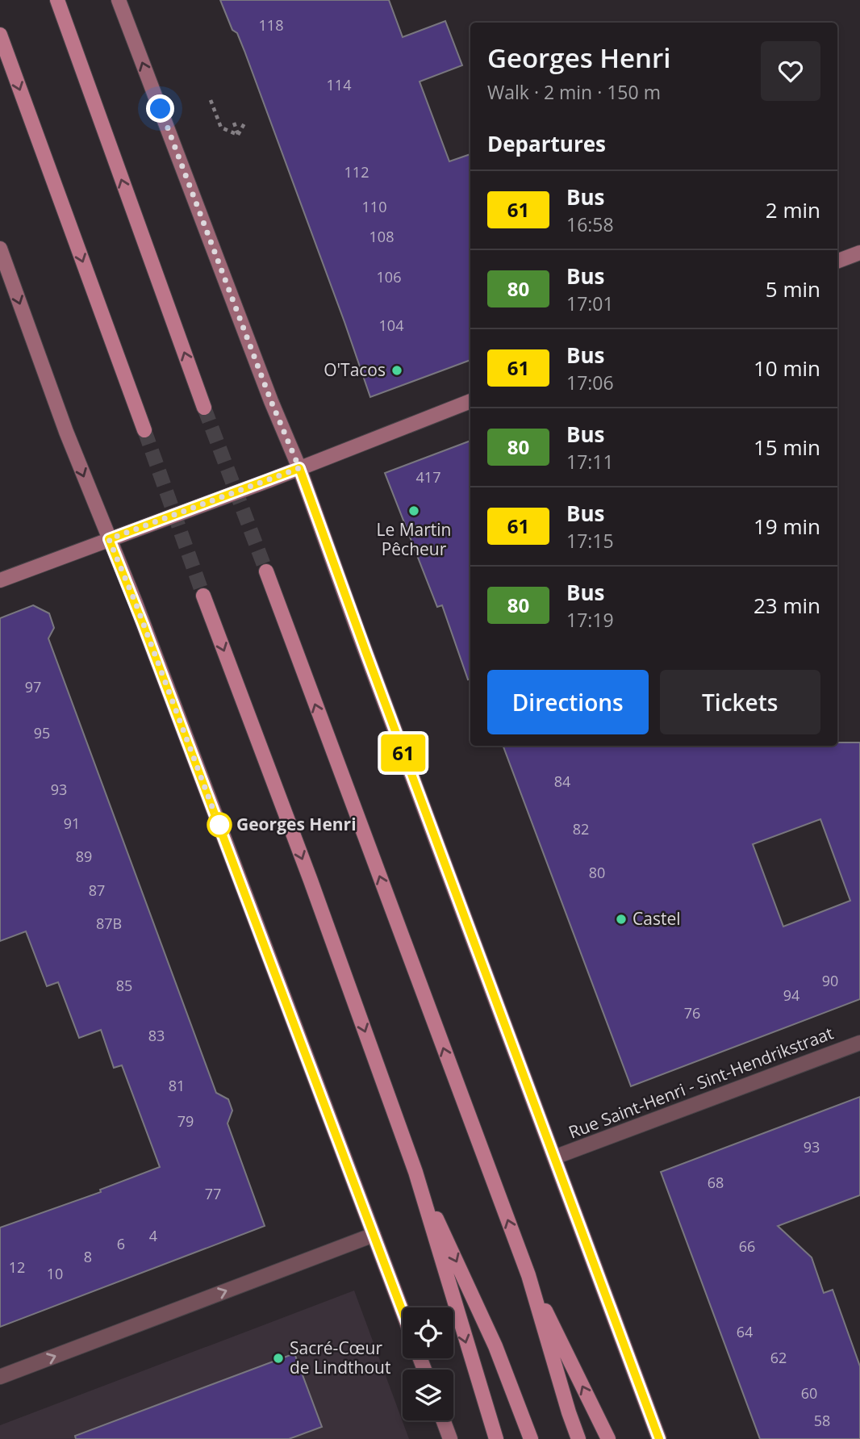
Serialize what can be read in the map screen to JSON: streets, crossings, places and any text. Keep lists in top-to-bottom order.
{
  "streets": {
    "street": ["Rue Saint-Henri - Sint-Hendrikstraat"]
  },
  "places": [
    "O'Tacos",
    "Le Martin Pêcheur",
    "Georges Henri",
    "Castel",
    "Sacré-Cœur de Lindthout"
  ],
  "lines": ["bus line 61"],
  "house_numbers": [
    "118",
    "114",
    "112",
    "110",
    "108",
    "106",
    "104",
    "417",
    "97",
    "95",
    "84",
    "93",
    "91",
    "82",
    "89",
    "80",
    "87",
    "87B",
    "90",
    "85",
    "94",
    "76",
    "83",
    "81",
    "79",
    "93",
    "68",
    "77",
    "4",
    "6",
    "66",
    "8",
    "12",
    "10",
    "64",
    "62",
    "60",
    "58"
  ],
  "page": {
    "on_map": "61",
    "heading": [
      ["Georges Henri", "Walk · 2 min · 150 m"],
      "Departures"
    ],
    "list": [
      {
        "mark": "61",
        "name": "Bus",
        "note": "16:58",
        "value": "2 min"
      },
      {
        "mark": "80",
        "name": "Bus",
        "note": "17:01",
        "value": "5 min"
      },
      {
        "mark": "61",
        "name": "Bus",
        "note": "17:06",
        "value": "10 min"
      },
      {
        "mark": "80",
        "name": "Bus",
        "note": "17:11",
        "value": "15 min"
      },
      {
        "mark": "61",
        "name": "Bus",
        "note": "17:15",
        "value": "19 min"
      },
      {
        "mark": "80",
        "name": "Bus",
        "note": "17:19",
        "value": "23 min"
      }
    ],
    "buttons": ["Directions", "Tickets"]
  }
}
